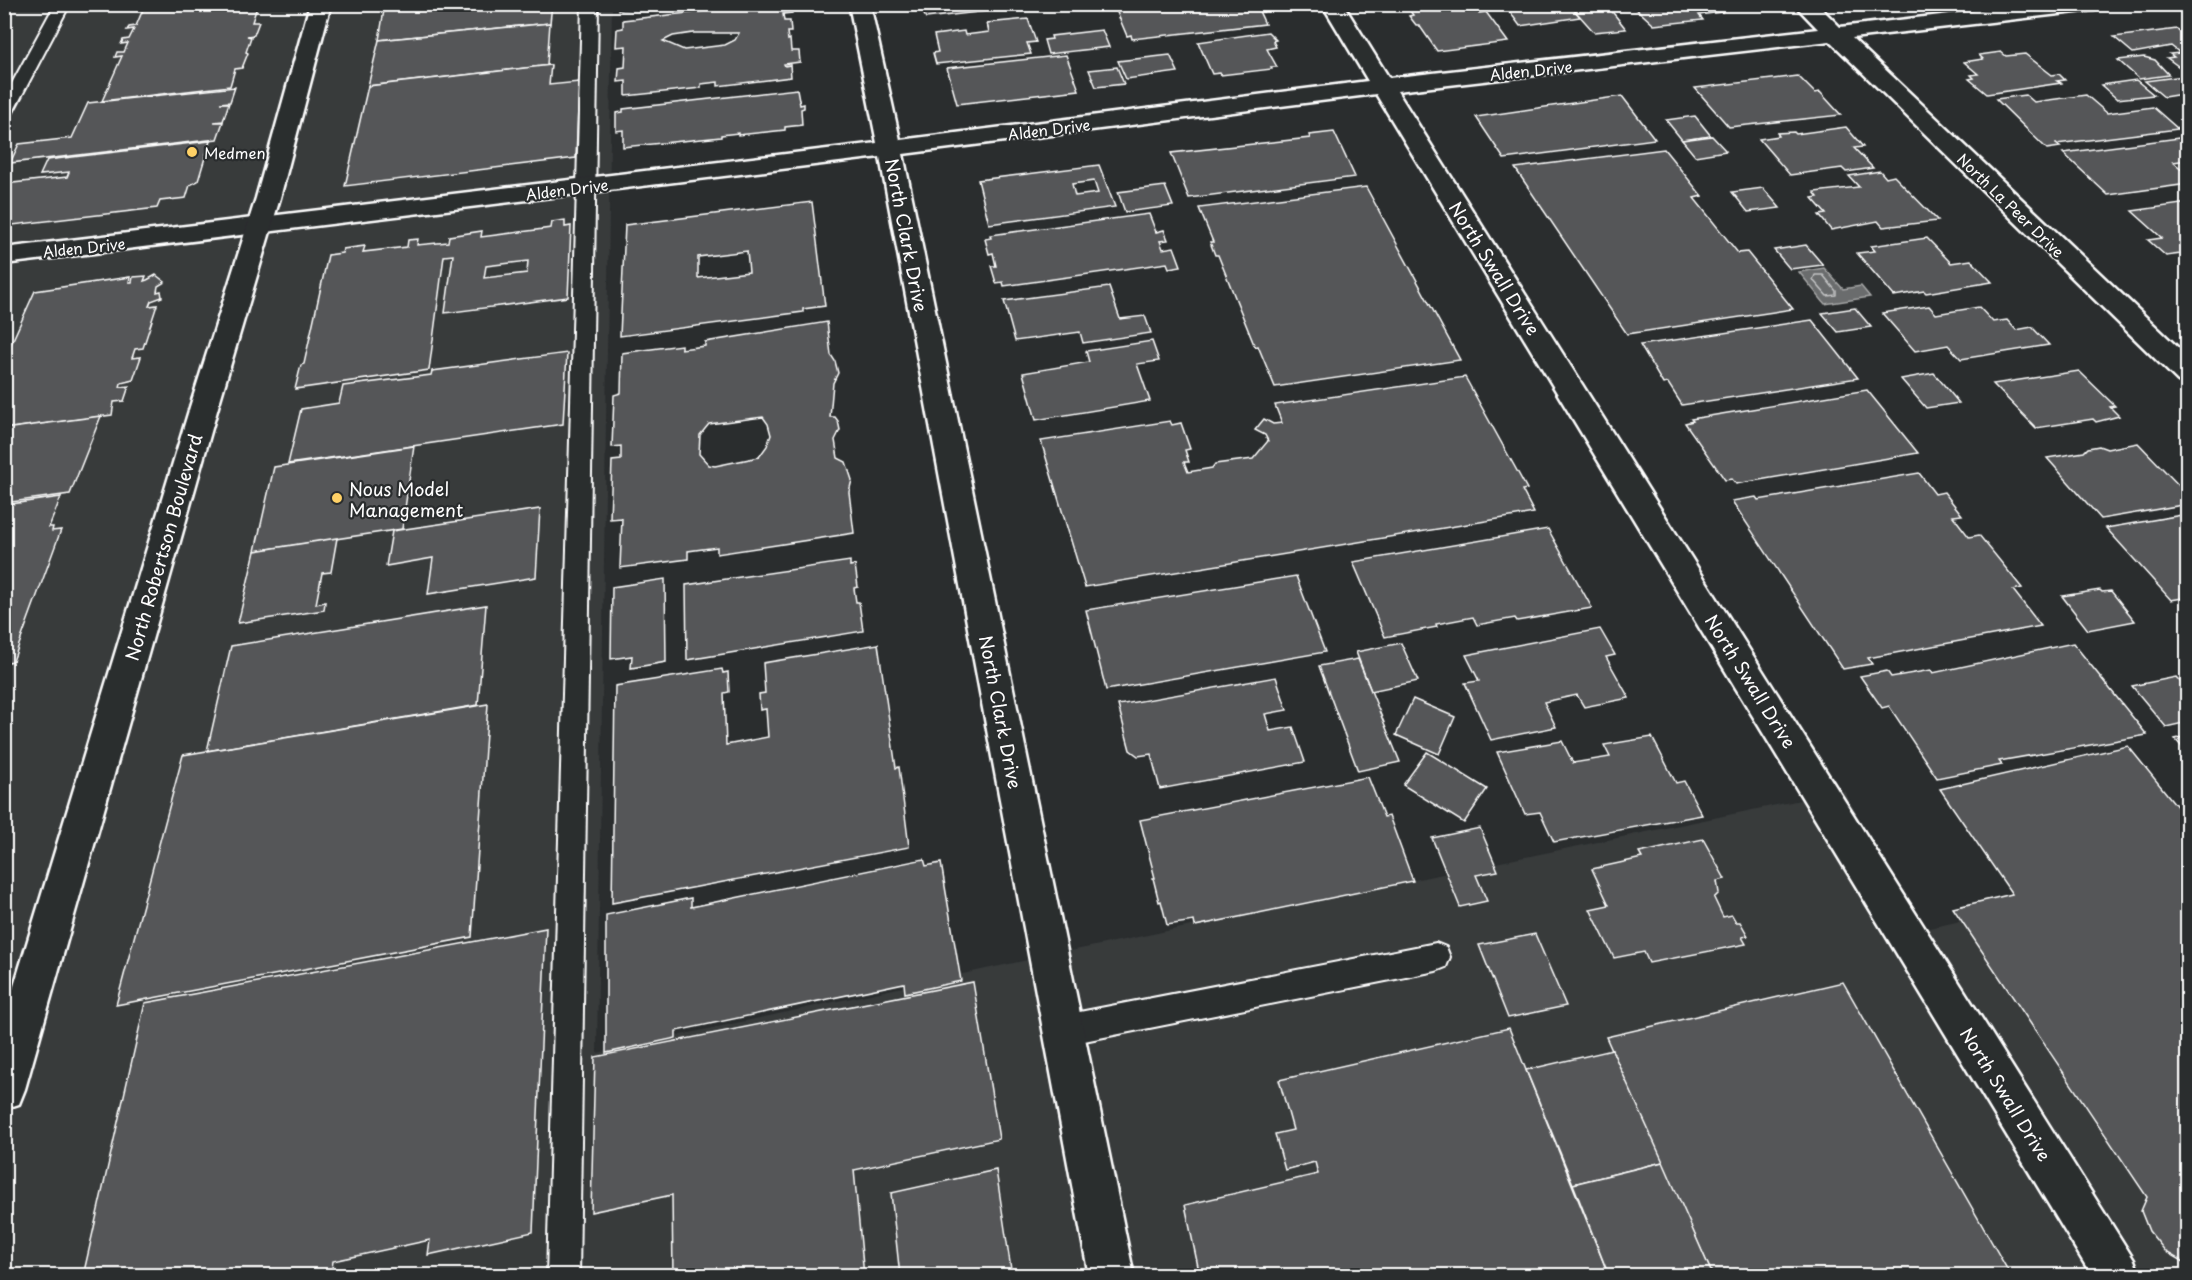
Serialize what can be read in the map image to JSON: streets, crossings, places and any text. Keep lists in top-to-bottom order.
{
  "streets": {
    "street": [
      "Alden Drive",
      "North La Peer Drive",
      "North Clark Drive",
      "North Swall Drive",
      "North Robertson Boulevard"
    ]
  },
  "crossings": [
    ["Alden Drive", "North La Peer Drive"],
    ["Alden Drive", "North Clark Drive"],
    ["Alden Drive", "North Swall Drive"],
    ["Alden Drive", "North Robertson Boulevard"]
  ],
  "places": ["Medmen", "Nous Model Management"]
}
